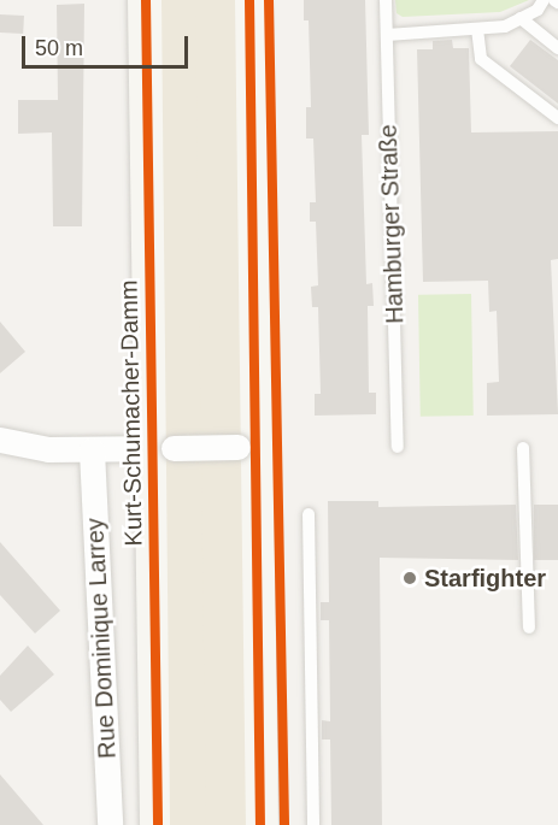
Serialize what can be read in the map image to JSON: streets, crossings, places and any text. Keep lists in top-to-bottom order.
{
  "streets": {
    "main road": ["Kurt-Schumacher-Damm"],
    "street": ["Rue Dominique Larrey"],
    "lane": ["Hamburger Straße"]
  },
  "places": ["Starfighter"],
  "scale_bar": "50 m"
}
